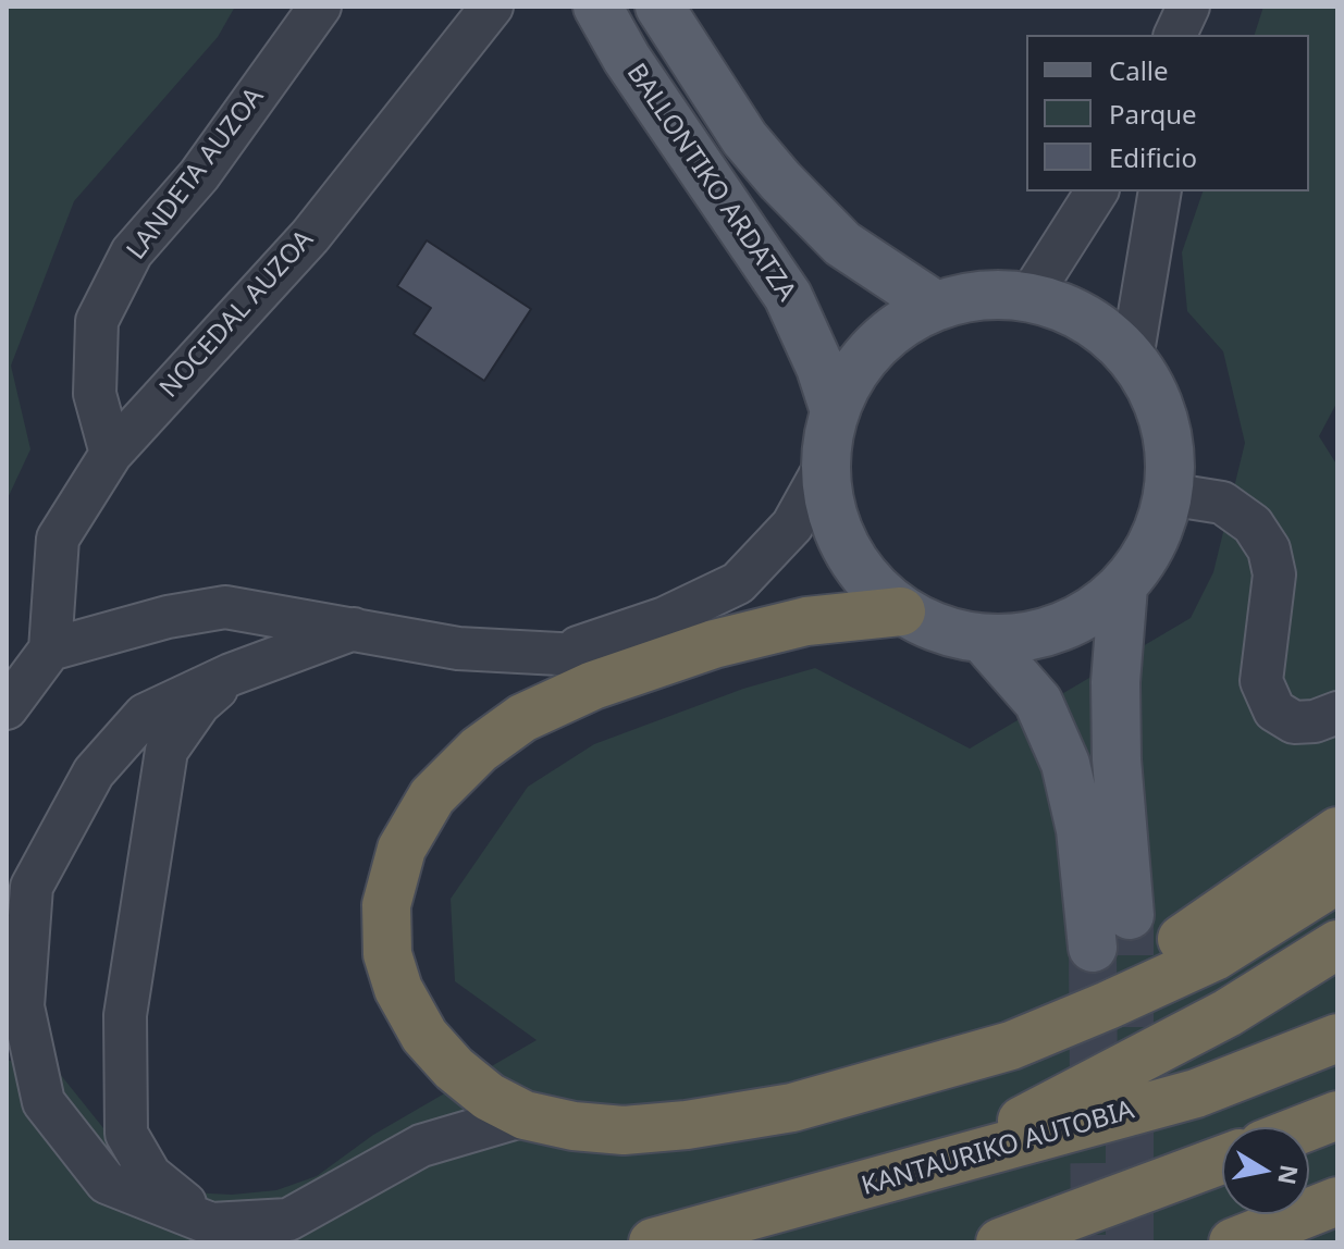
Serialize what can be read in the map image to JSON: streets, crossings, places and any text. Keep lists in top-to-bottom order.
{
  "streets": {
    "highway": ["KANTAURIKO AUTOBIA"],
    "main road": ["BALLONTIKO ARDATZA"],
    "street": ["LANDETA AUZOA", "NOCEDAL AUZOA"]
  },
  "crossings": [
    ["LANDETA AUZOA", "NOCEDAL AUZOA"]
  ],
  "legend": ["Calle", "Parque", "Edificio"],
  "north": "right"
}
